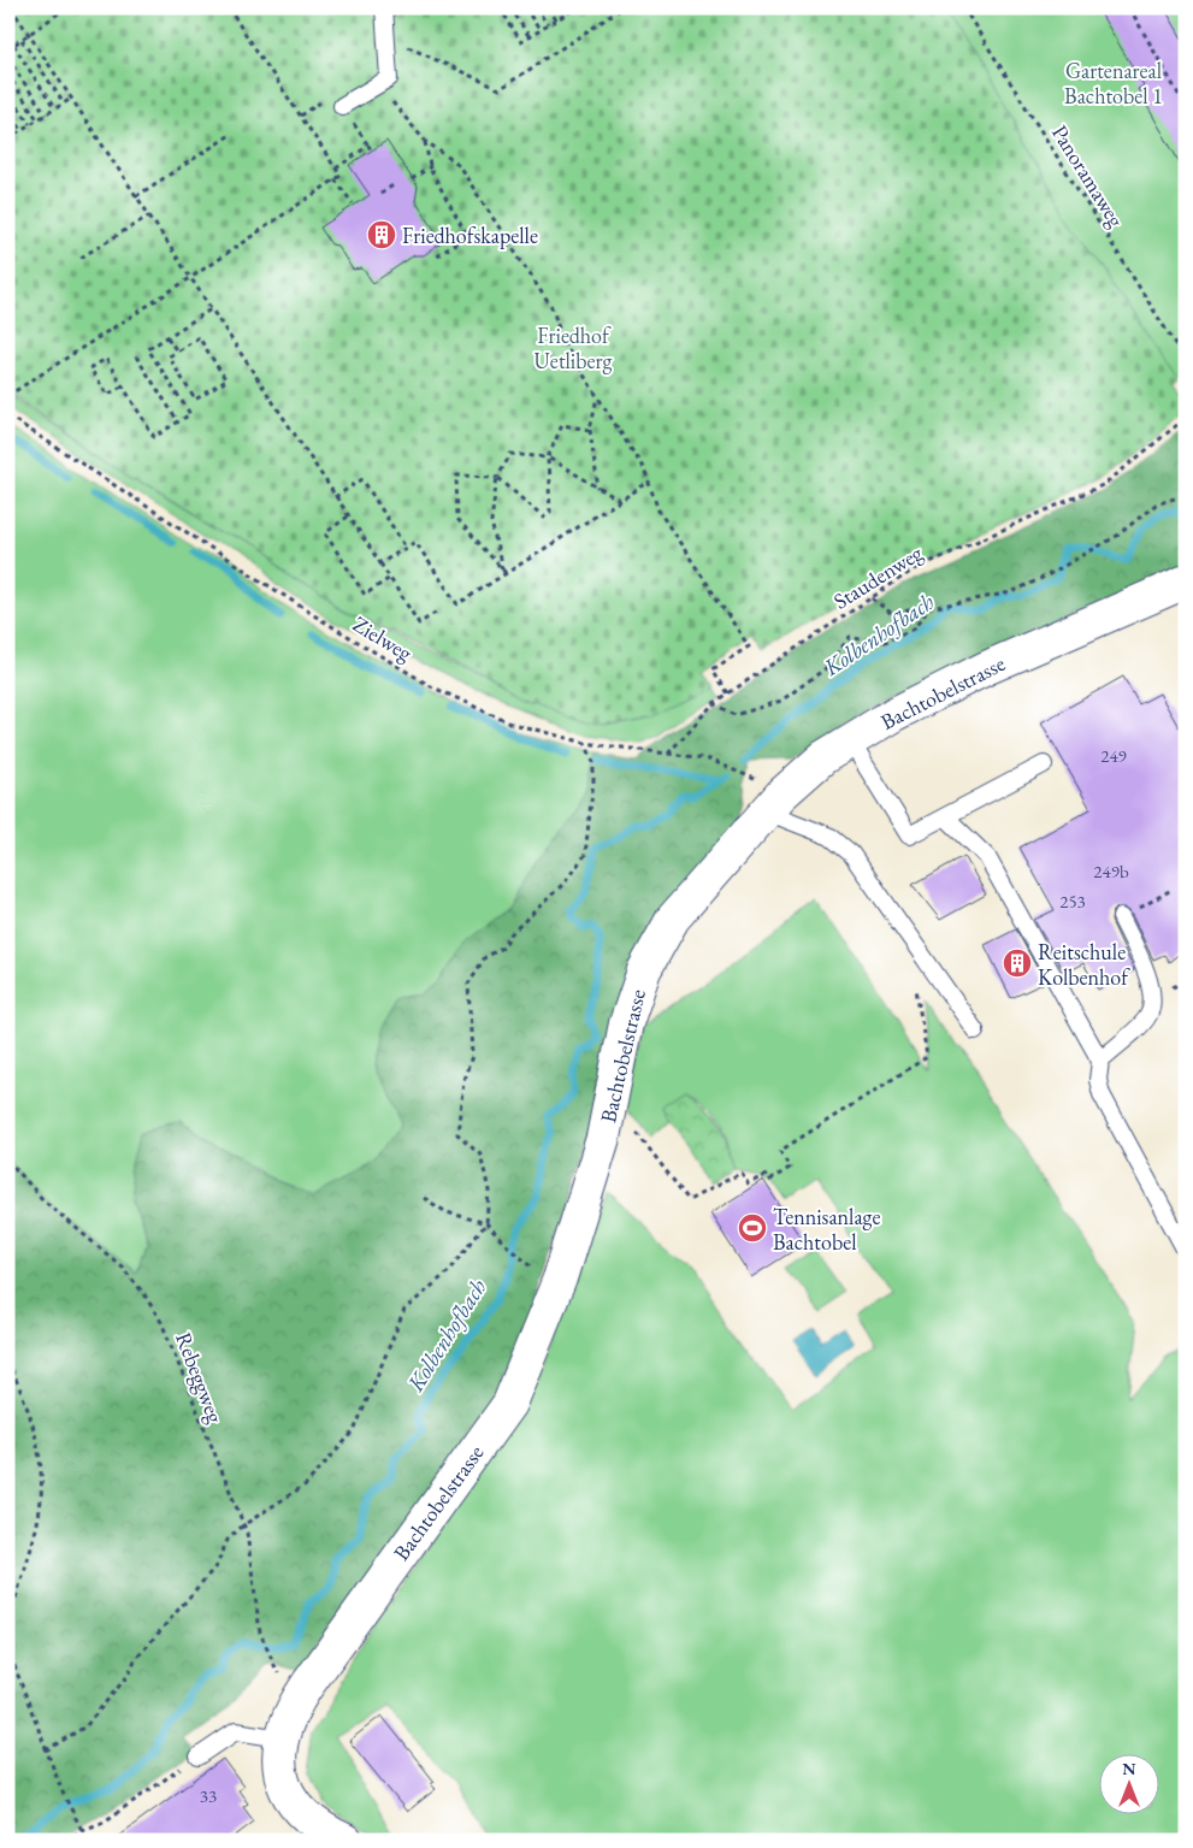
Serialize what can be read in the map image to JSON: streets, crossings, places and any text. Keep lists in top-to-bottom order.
{
  "streets": {
    "street": ["Bachtobelstrasse"],
    "path": [
      "Panoramaweg",
      "Staudenweg",
      "Zielweg",
      "Rebeggweg"
    ]
  },
  "crossings": [
    ["Staudenweg", "Zielweg"],
    ["Zielweg", "Bachtobelstrasse"]
  ],
  "water": ["Kolbenhofbach"],
  "parks": ["Gartenareal Bachtobel 1", "Friedhof Uetliberg"],
  "places": {
    "building": ["Friedhofskapelle", "Reitschule Kolbenhof"],
    "sports": ["Tennisanlage Bachtobel"]
  },
  "house_numbers": [
    "249",
    "249b",
    "253",
    "33"
  ],
  "north": "top"
}
